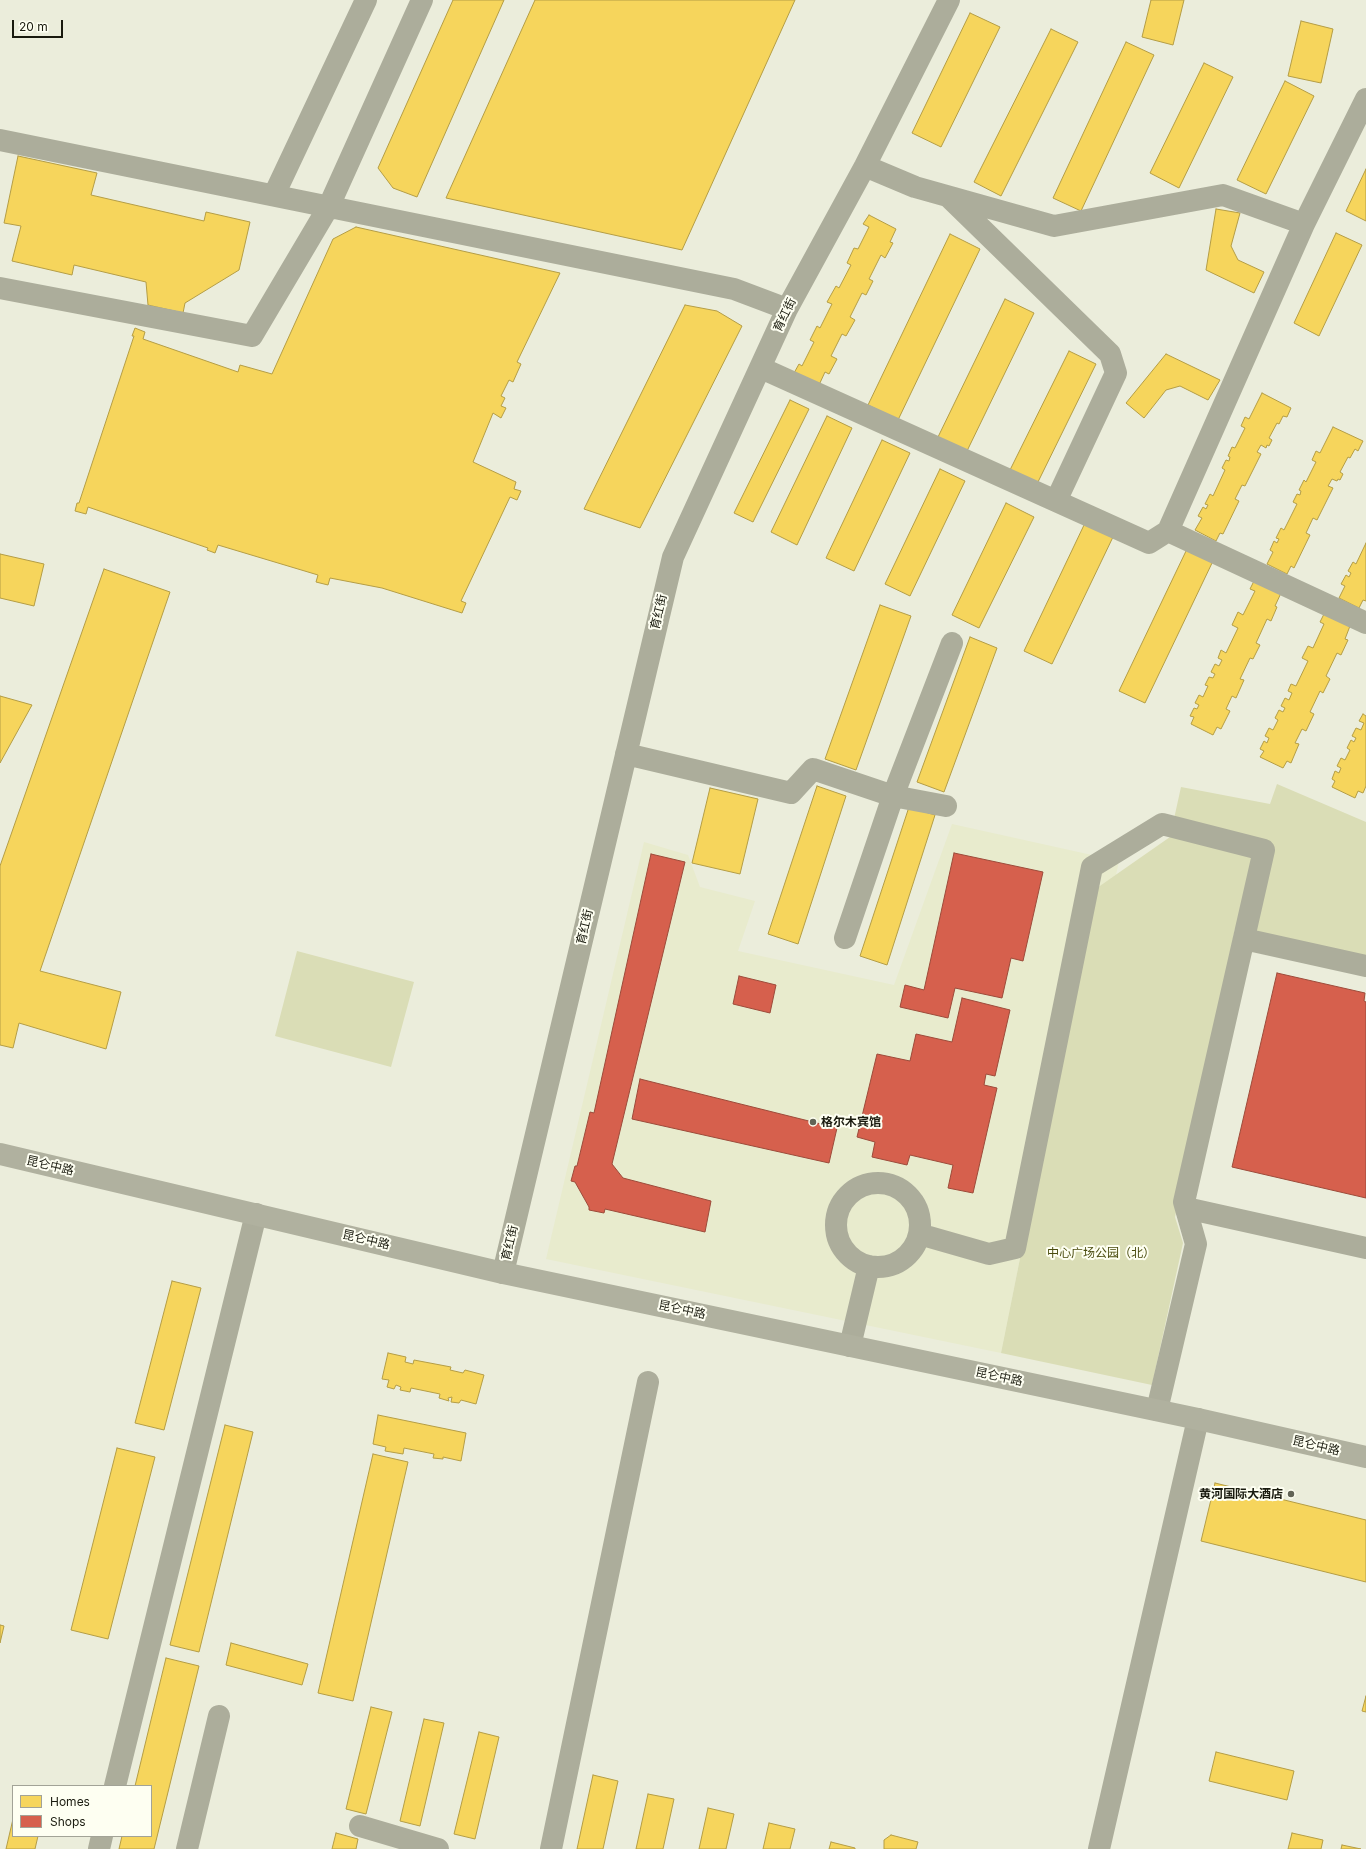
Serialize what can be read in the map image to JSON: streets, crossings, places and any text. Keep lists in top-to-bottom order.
{
  "streets": {
    "main road": ["昆仑中路"],
    "street": ["育红街"]
  },
  "crossings": [
    ["育红街", "昆仑中路"]
  ],
  "parks": ["中心广场公园（北）"],
  "places": ["格尔木宾馆", "黄河国际大酒店"],
  "legend": ["Homes", "Shops"],
  "scale_bar": "20 m"
}
